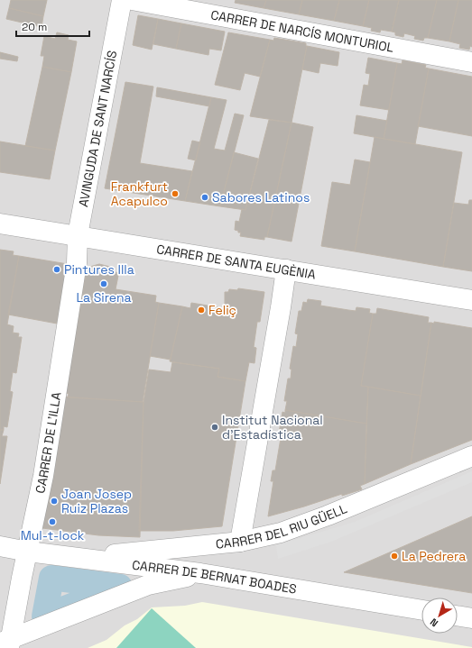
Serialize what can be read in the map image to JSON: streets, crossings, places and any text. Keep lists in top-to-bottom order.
{
  "streets": {
    "street": [
      "CARRER DE NARCÍS MONTURIOL",
      "AVINGUDA DE SANT NARCÍS",
      "CARRER DE SANTA EUGÈNIA",
      "CARRER DE L'ILLA",
      "CARRER DEL RIU GÜELL",
      "CARRER DE BERNAT BOADES"
    ]
  },
  "crossings": [
    ["AVINGUDA DE SANT NARCÍS", "CARRER DE SANTA EUGÈNIA"],
    ["AVINGUDA DE SANT NARCÍS", "CARRER DE L'ILLA"],
    ["CARRER DE SANTA EUGÈNIA", "CARRER DE L'ILLA"],
    ["CARRER DE L'ILLA", "CARRER DE BERNAT BOADES"],
    ["CARRER DEL RIU GÜELL", "CARRER DE BERNAT BOADES"]
  ],
  "places": [
    "Frankfurt Acapulco",
    "Sabores Latinos",
    "Pintures Illa",
    "La Sirena",
    "Feliç",
    "Institut Nacional d'Estadística",
    "Joan Josep Ruiz Plazas",
    "Mul-t-lock",
    "La Pedrera"
  ],
  "scale_bar": "20 m",
  "north": "bottom left"
}
